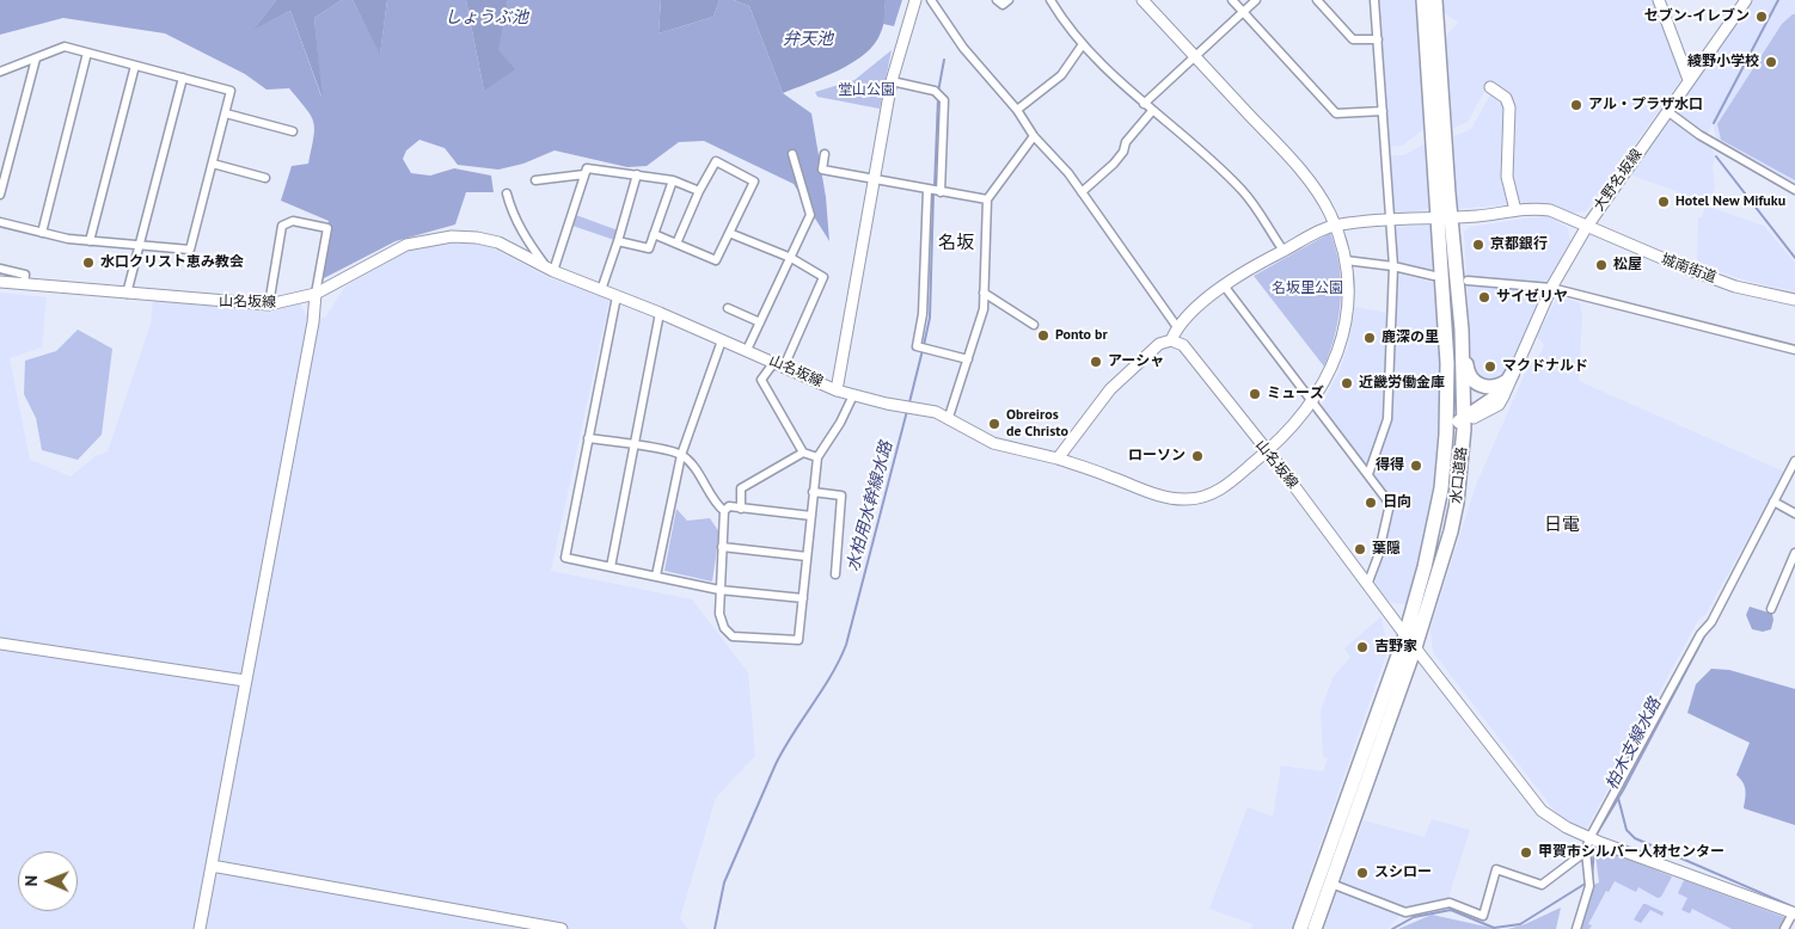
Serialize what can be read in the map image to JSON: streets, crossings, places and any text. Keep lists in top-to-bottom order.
{
  "streets": {
    "highway": ["水口道路"],
    "street": ["大野名坂線", "城南街道", "山名坂線"]
  },
  "crossings": [
    ["大野名坂線", "城南街道"],
    ["城南街道", "山名坂線"],
    ["城南街道", "水口道路"],
    ["山名坂線", "水口道路"]
  ],
  "districts": ["名坂", "日電"],
  "water": [
    "しょうぶ池",
    "弁天池",
    "水柏用水幹線水路",
    "柏木支線水路"
  ],
  "parks": ["堂山公園", "名坂里公園"],
  "places": [
    "セブン-イレブン",
    "綾野小学校",
    "アル・プラザ水口",
    "Hotel New Mifuku",
    "京都銀行",
    "水口クリスト恵み教会",
    "松屋",
    "サイゼリヤ",
    "Ponto br",
    "鹿深の里",
    "アーシャ",
    "マクドナルド",
    "近畿労働金庫",
    "ミューズ",
    "Obreiros de Christo",
    "ローソン",
    "得得",
    "日向",
    "葉隠",
    "吉野家",
    "甲賀市シルバー人材センター",
    "スシロー"
  ],
  "north": "left"
}
